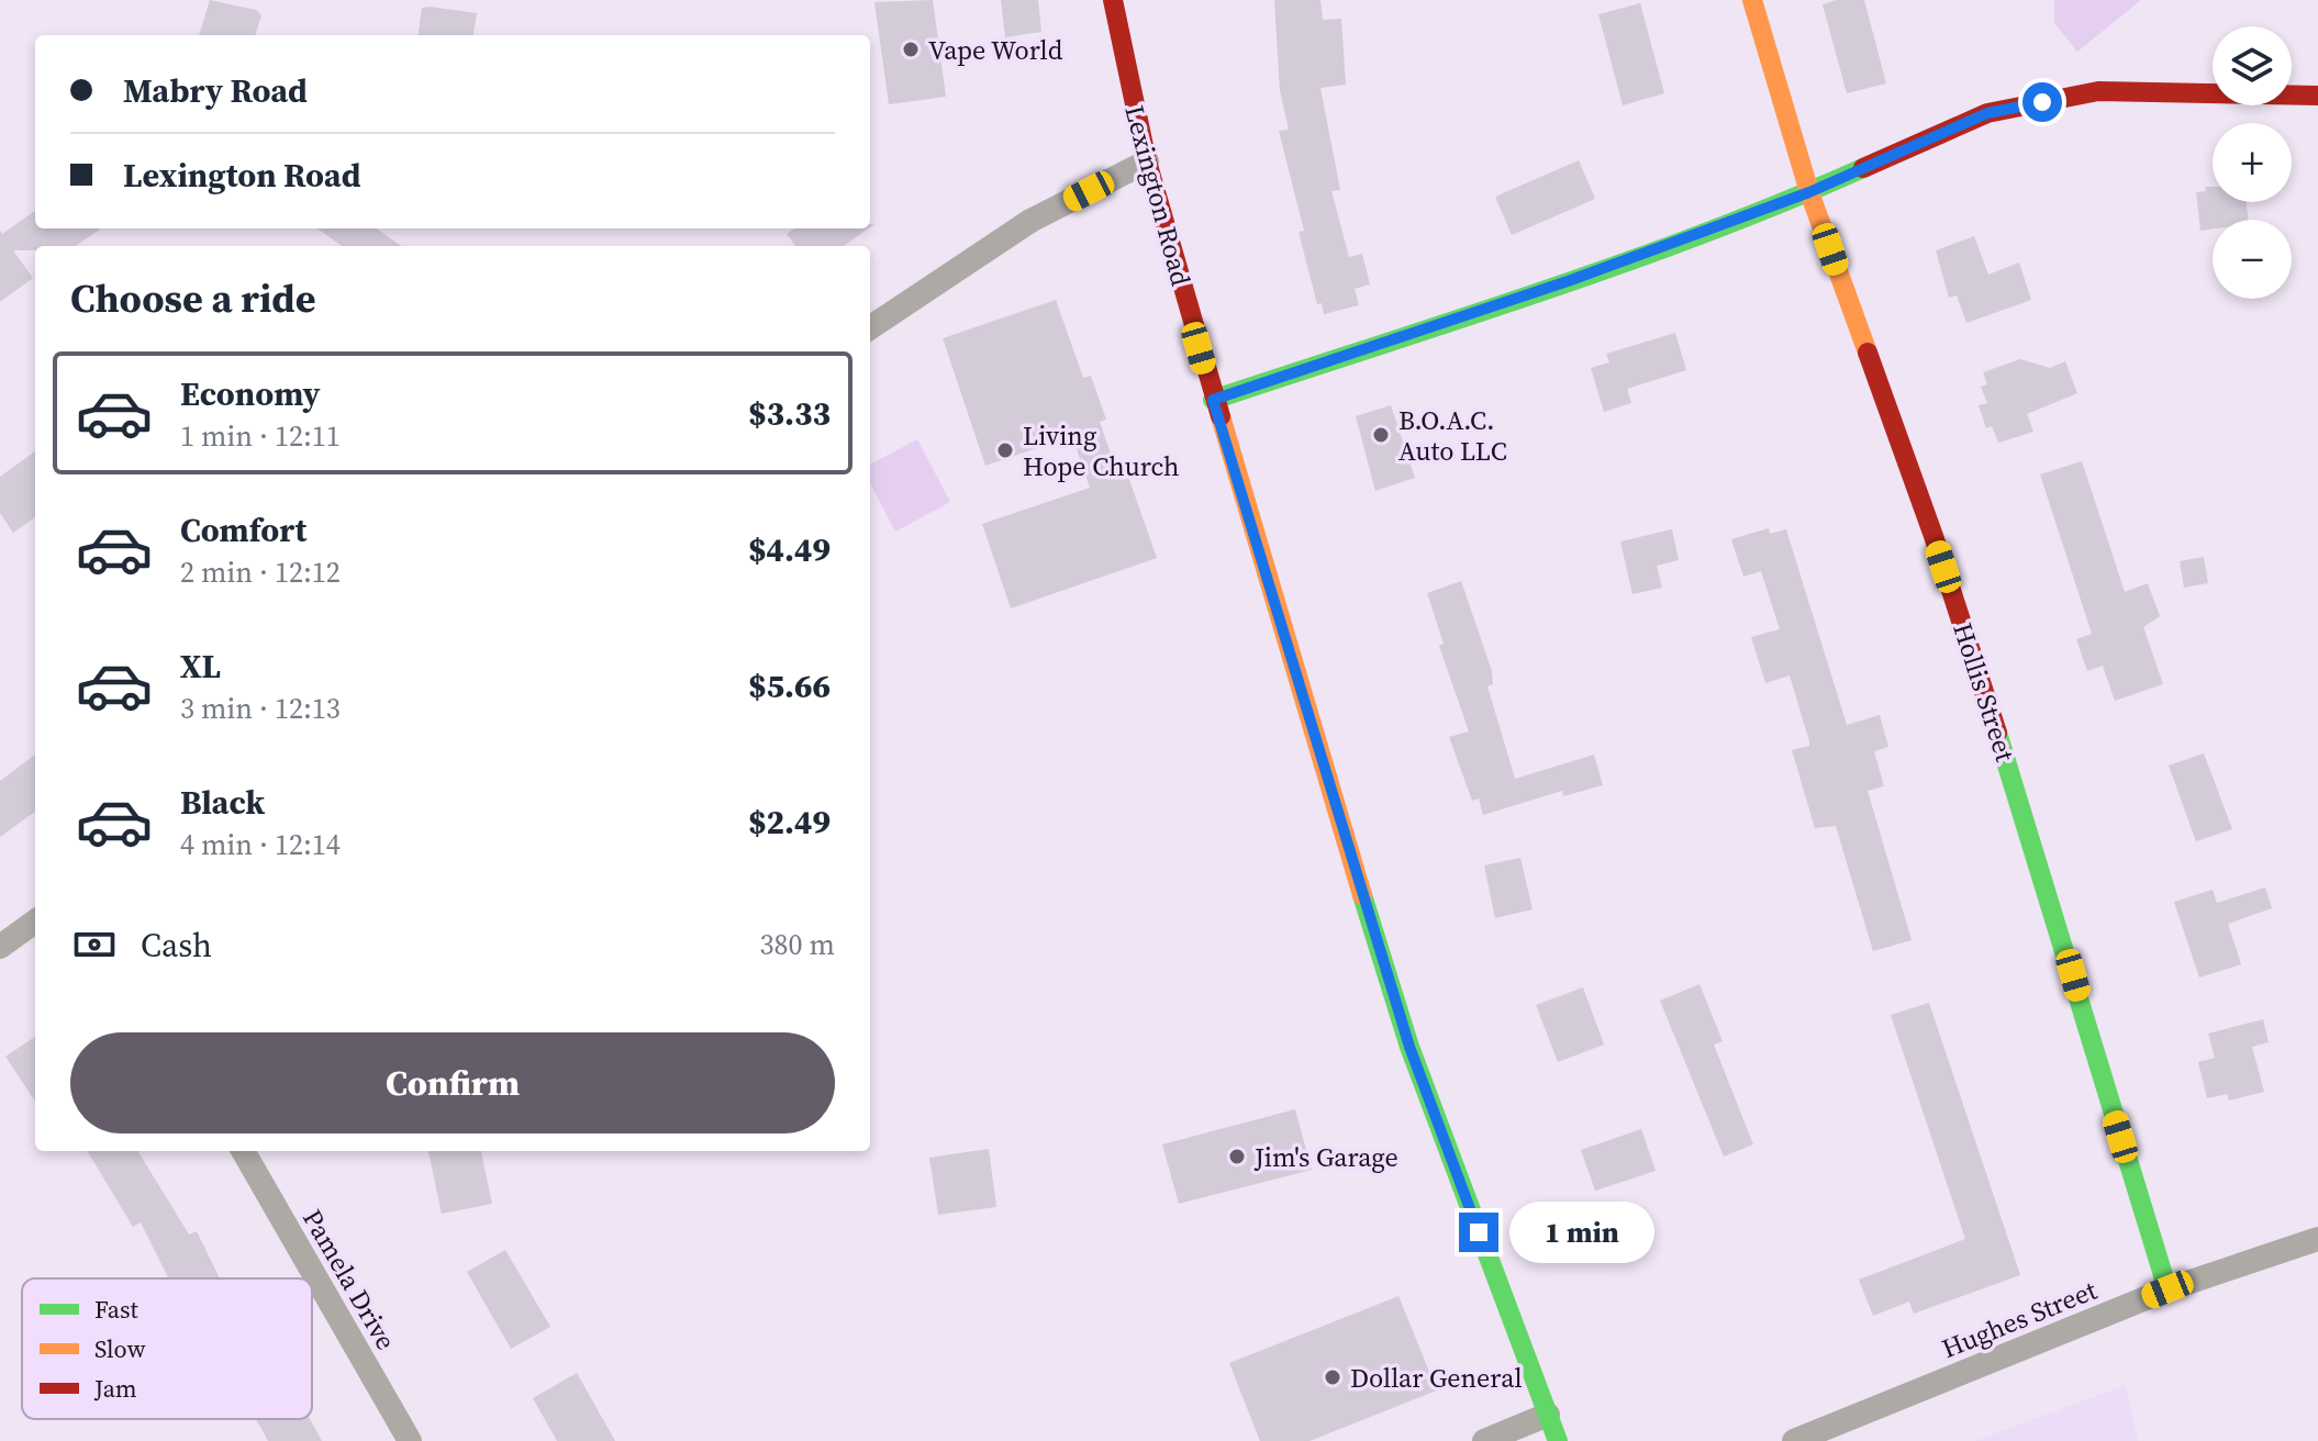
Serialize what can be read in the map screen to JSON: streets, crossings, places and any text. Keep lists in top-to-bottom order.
{
  "streets": {
    "main road": ["Lexington Road", "Hollis Street"],
    "street": ["Pamela Drive", "Hughes Street"]
  },
  "crossings": [
    ["Hollis Street", "Hughes Street"]
  ],
  "places": [
    "Vape World",
    "B.O.A.C. Auto LLC",
    "Living Hope Church",
    "Jim's Garage",
    "Dollar General"
  ],
  "legend": ["Fast", "Slow", "Jam"],
  "page": {
    "map_buttons": ["+", "−"],
    "banner": ["Mabry Road", "Lexington Road"],
    "heading": "Choose a ride",
    "list": [
      {
        "name": "Economy",
        "note": "1 min · 12:11",
        "value": "$3.33"
      },
      {
        "name": "Comfort",
        "note": "2 min · 12:12",
        "value": "$4.49"
      },
      {
        "name": "XL",
        "note": "3 min · 12:13",
        "value": "$5.66"
      },
      {
        "name": "Black",
        "note": "4 min · 12:14",
        "value": "$2.49"
      }
    ],
    "pay": ["Cash", "380 m"],
    "buttons": "Confirm",
    "bubble": "1 min"
  }
}
